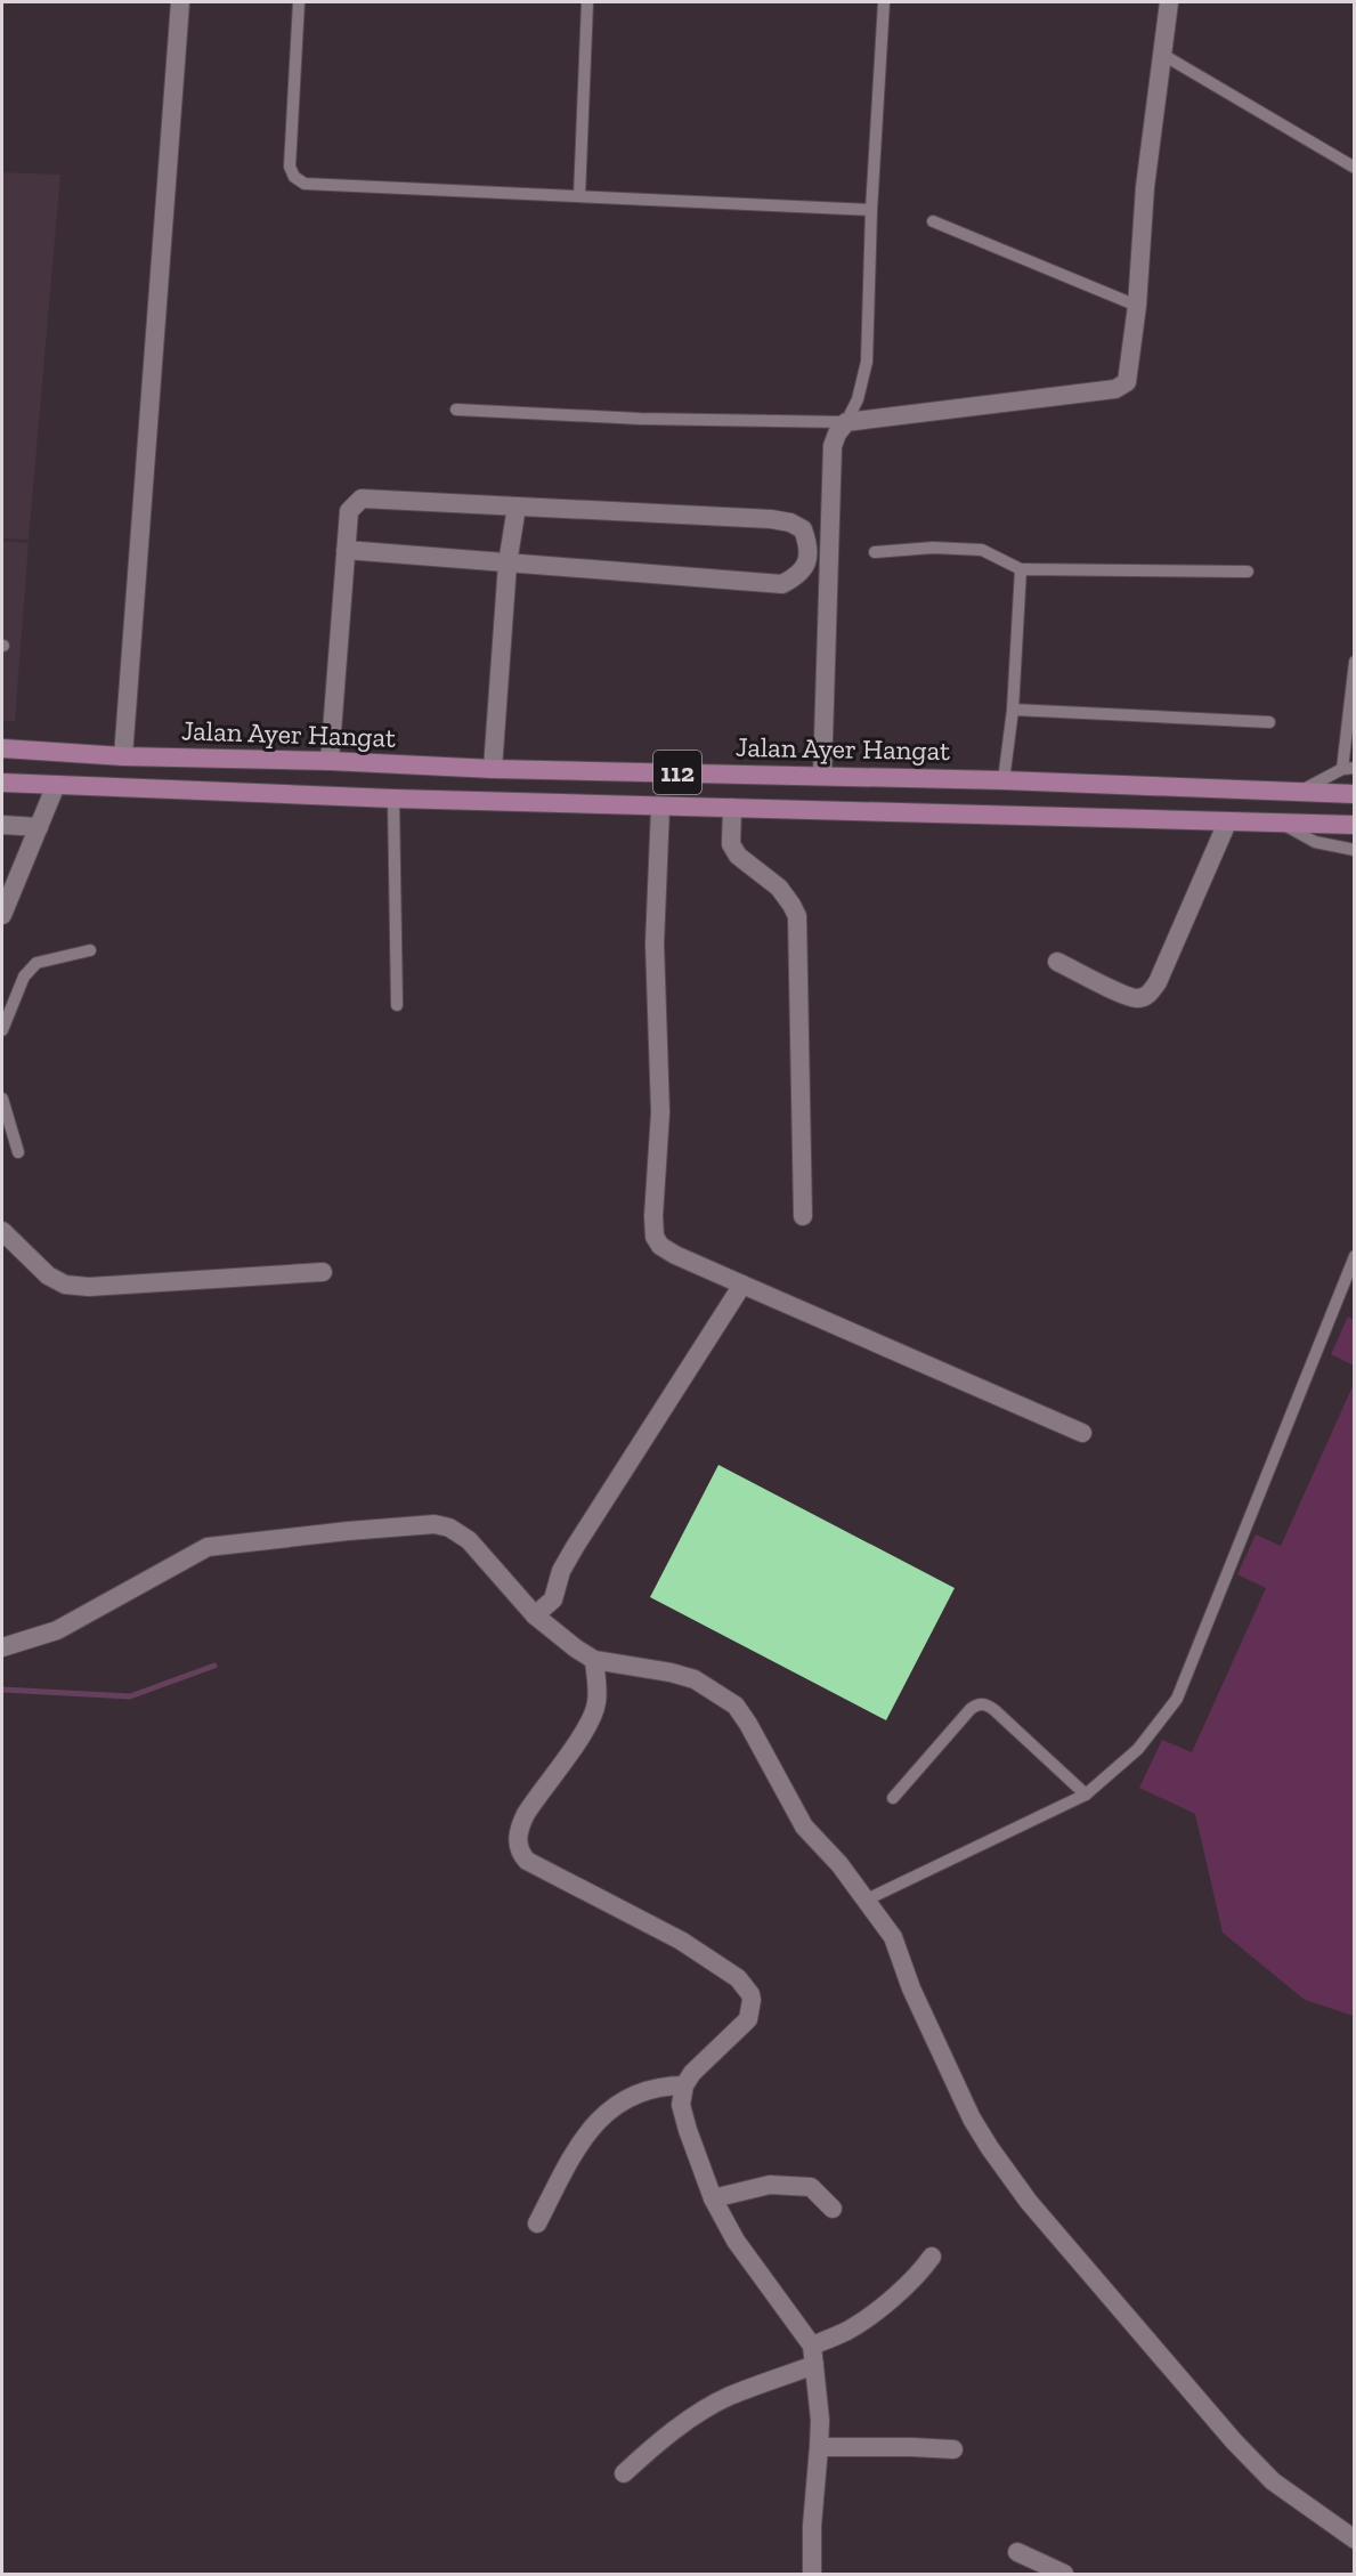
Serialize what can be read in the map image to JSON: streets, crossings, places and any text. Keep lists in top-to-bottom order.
{
  "streets": {
    "main road": ["Jalan Ayer Hangat", "112"]
  }
}
